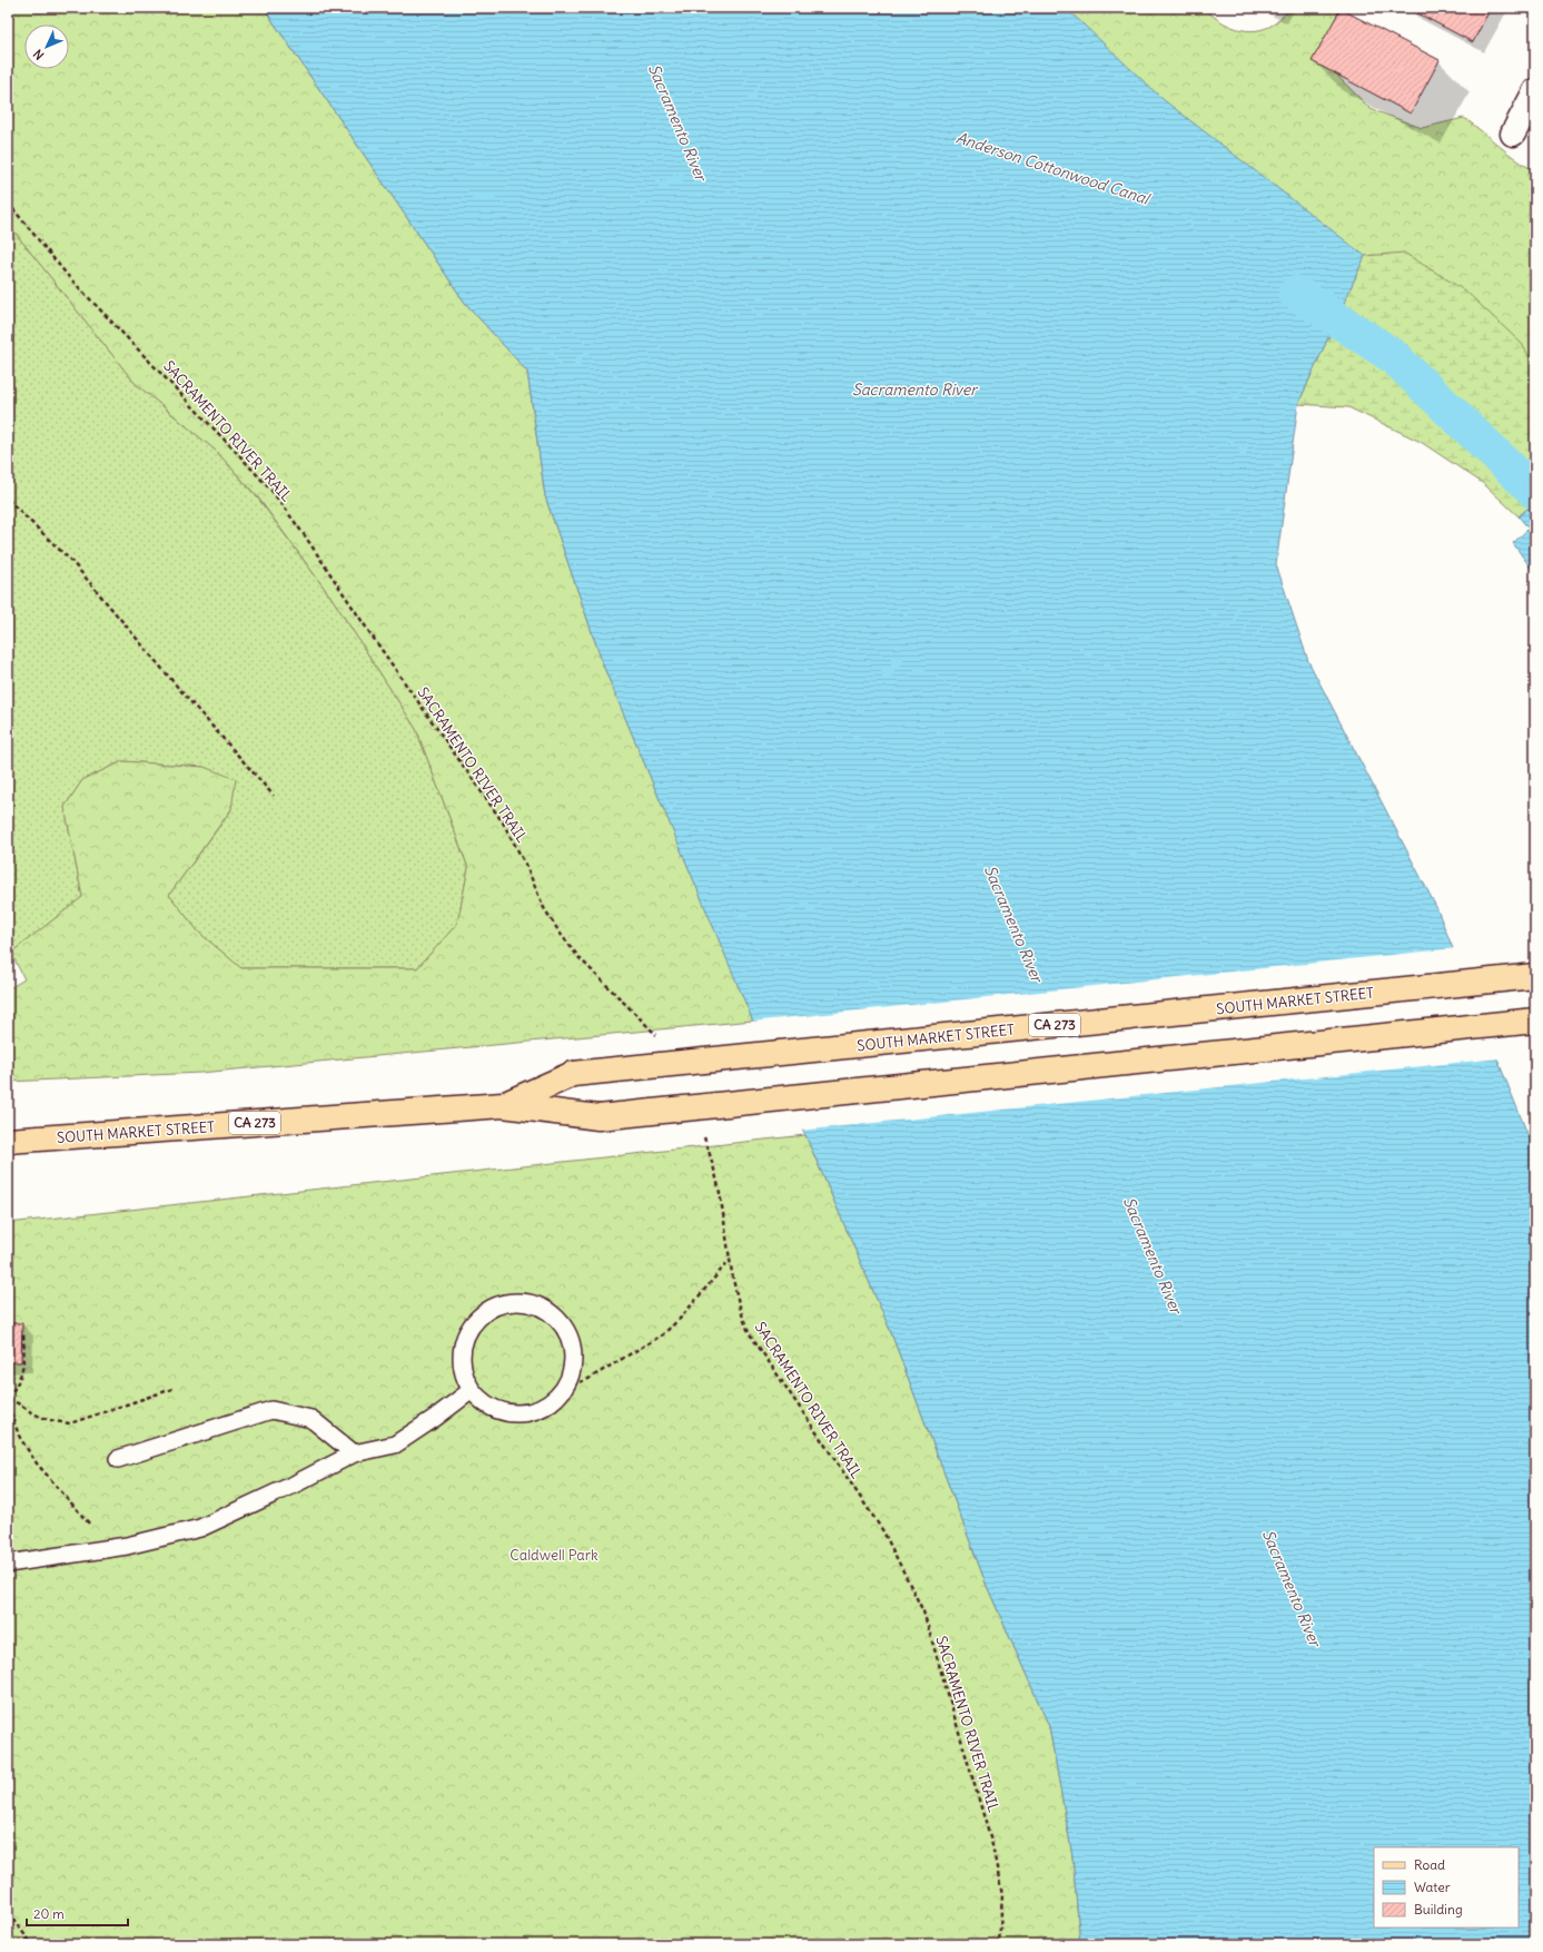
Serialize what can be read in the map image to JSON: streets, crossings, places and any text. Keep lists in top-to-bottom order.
{
  "streets": {
    "main road": ["SOUTH MARKET STREET", "CA 273"],
    "path": ["SACRAMENTO RIVER TRAIL"]
  },
  "water": ["Sacramento River", "Anderson Cottonwood Canal"],
  "parks": ["Caldwell Park"],
  "legend": ["Road", "Water", "Building"],
  "scale_bar": "20 m",
  "north": "bottom left"
}
